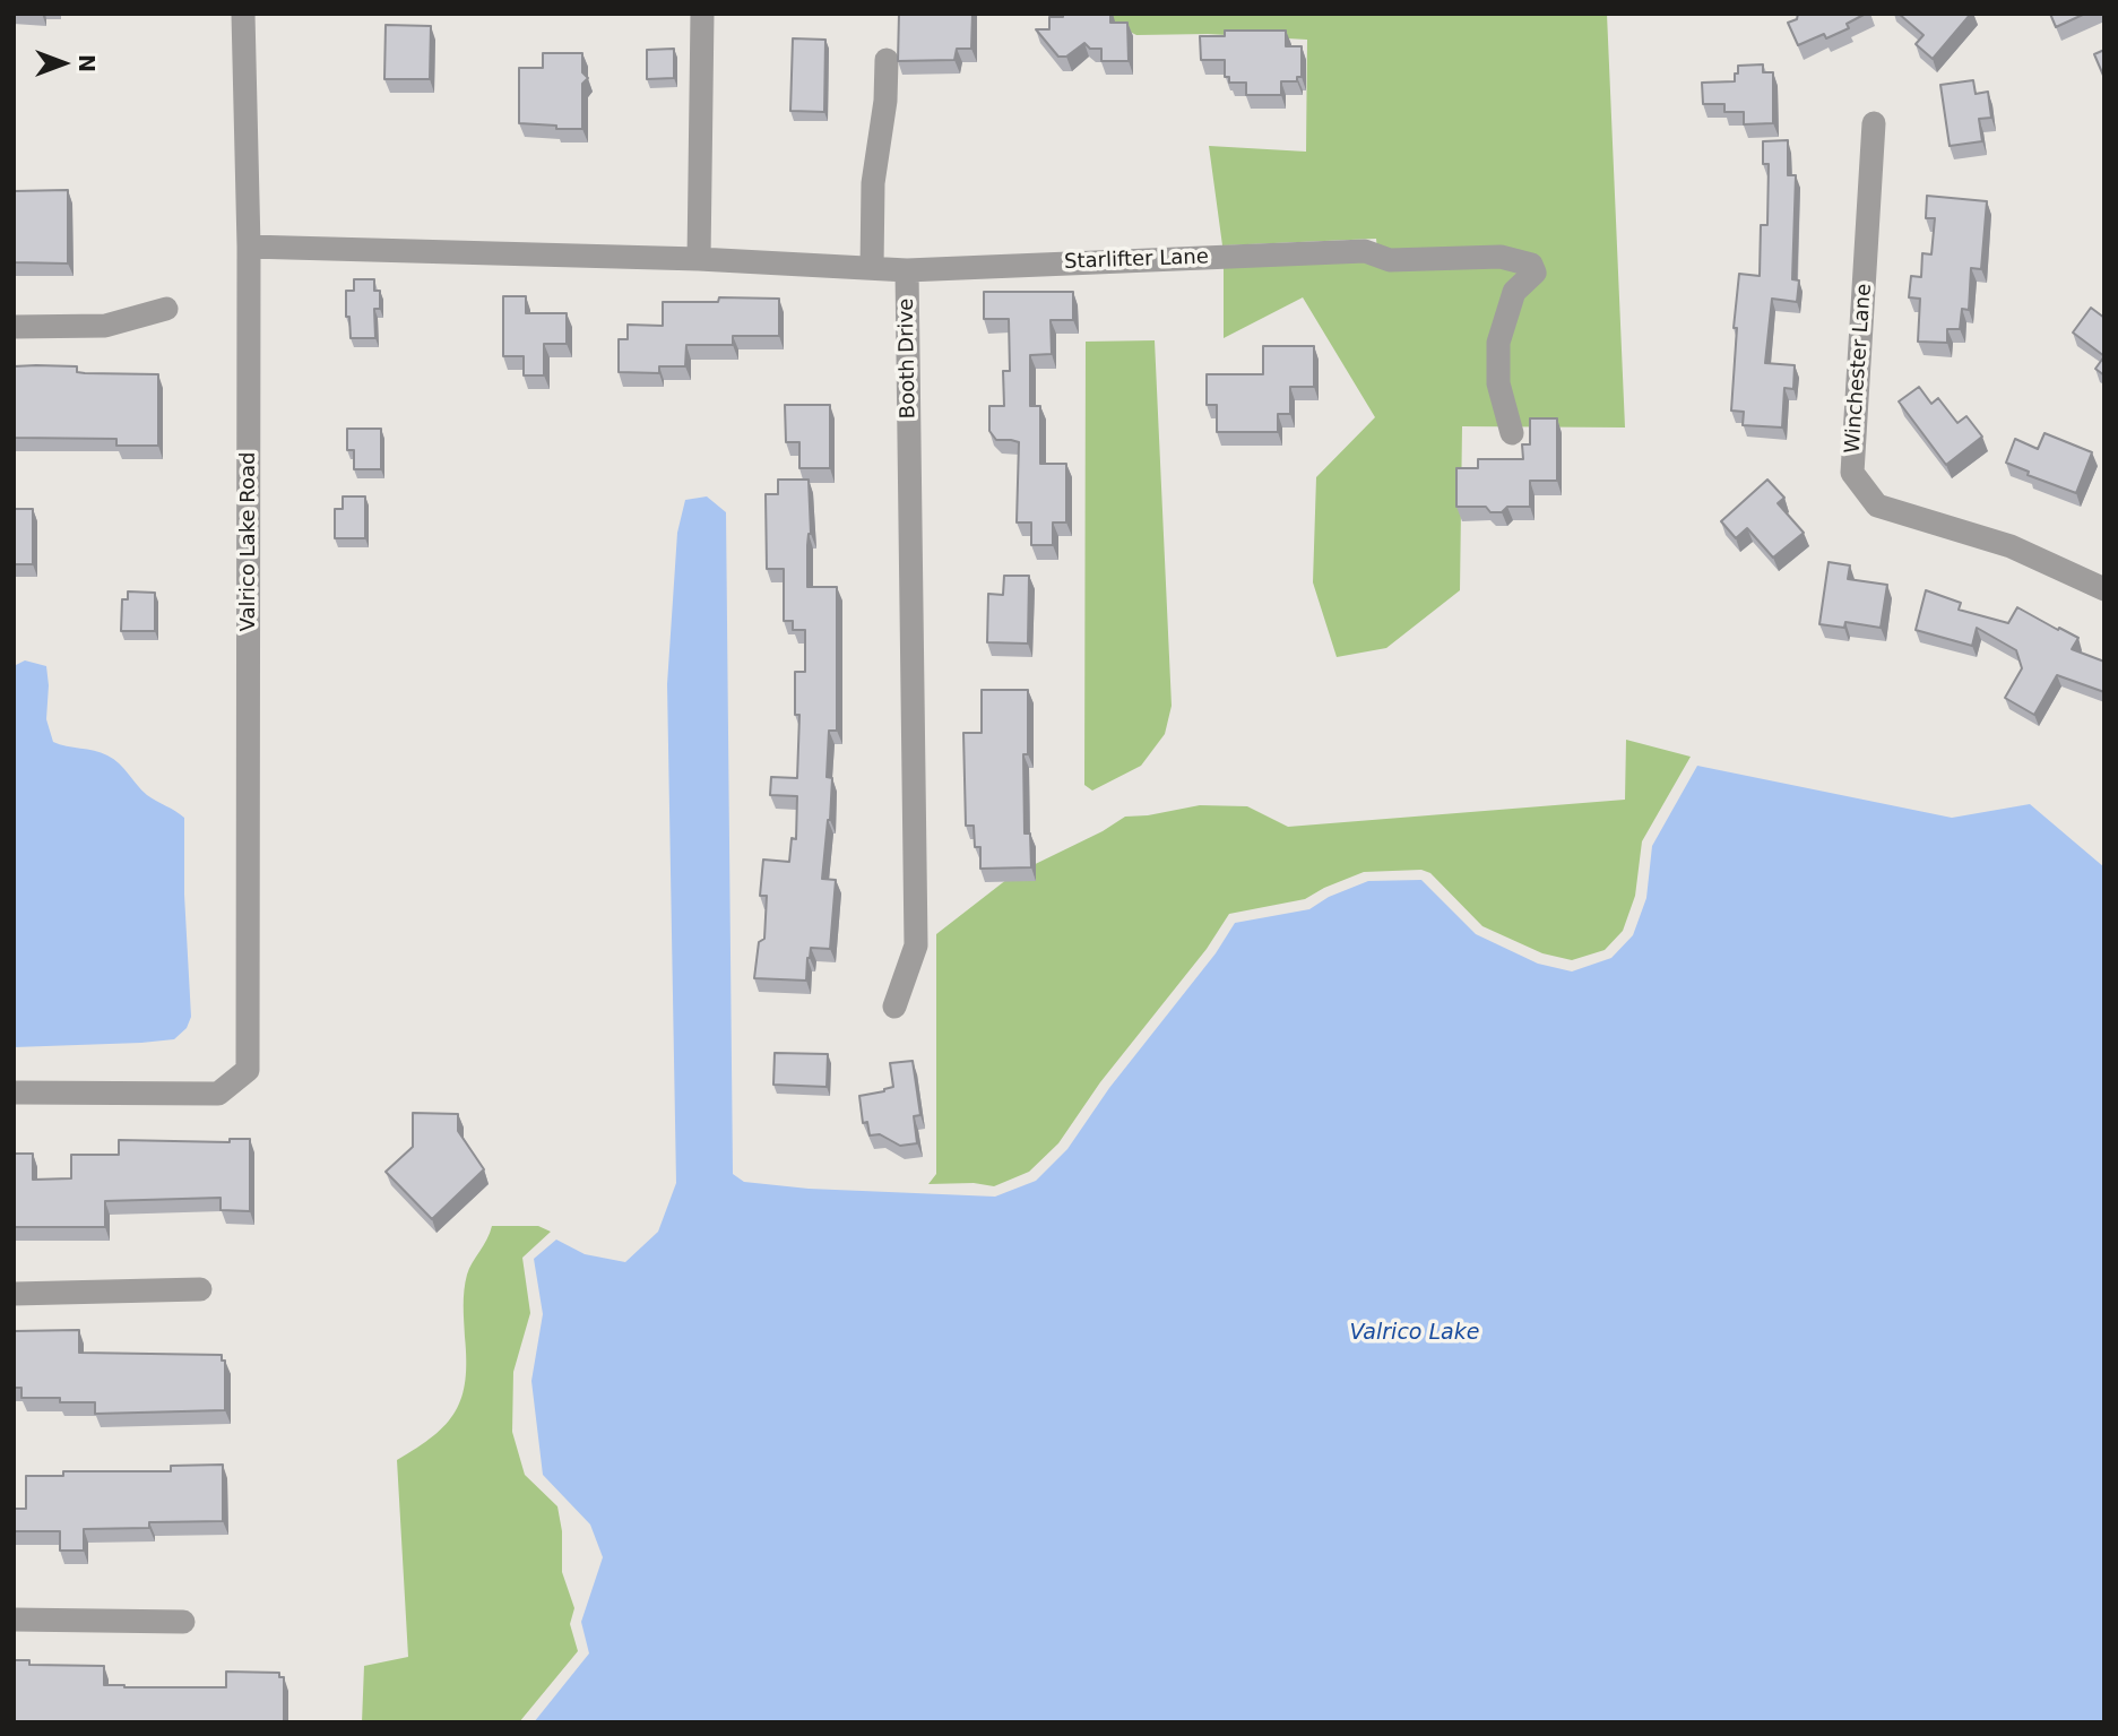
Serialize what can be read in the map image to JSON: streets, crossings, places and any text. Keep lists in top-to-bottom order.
{
  "streets": {
    "street": [
      "Starlifter Lane",
      "Booth Drive",
      "Winchester Lane",
      "Valrico Lake Road"
    ]
  },
  "crossings": [
    ["Starlifter Lane", "Booth Drive"],
    ["Booth Drive", "Valrico Lake Road"]
  ],
  "water": ["Valrico Lake"],
  "north": "right"
}
